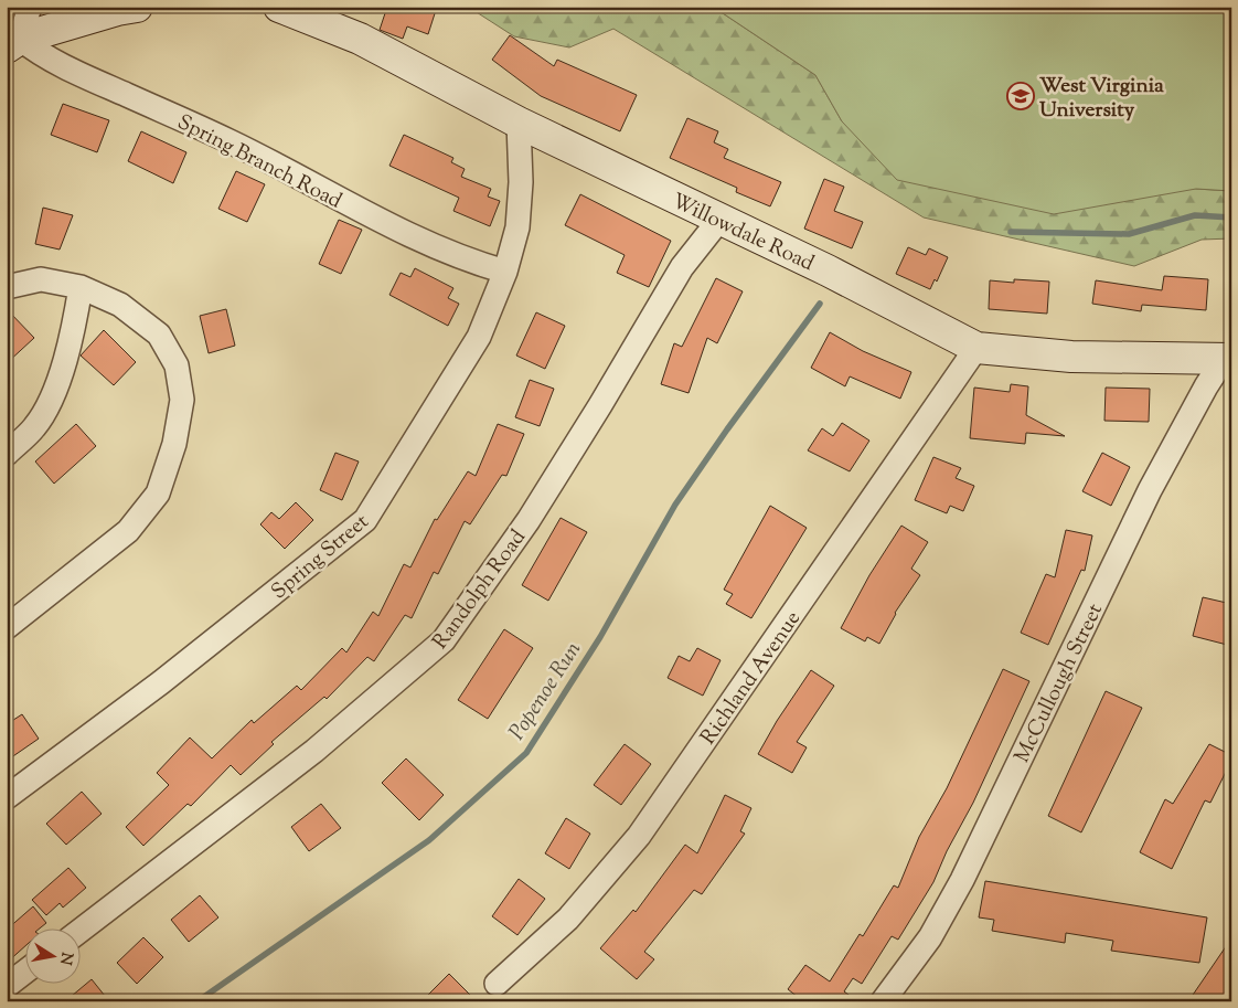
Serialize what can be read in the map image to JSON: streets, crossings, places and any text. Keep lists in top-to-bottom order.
{
  "streets": {
    "street": [
      "Spring Branch Road",
      "Willowdale Road",
      "Spring Street",
      "Randolph Road",
      "Richland Avenue",
      "McCullough Street"
    ]
  },
  "crossings": [
    ["Spring Branch Road", "Spring Street"],
    ["Willowdale Road", "Spring Street"],
    ["Willowdale Road", "Randolph Road"],
    ["Willowdale Road", "Richland Avenue"],
    ["Willowdale Road", "McCullough Street"]
  ],
  "water": ["Popenoe Run"],
  "places": {
    "school or university": ["West Virginia University"]
  },
  "north": "right"
}
